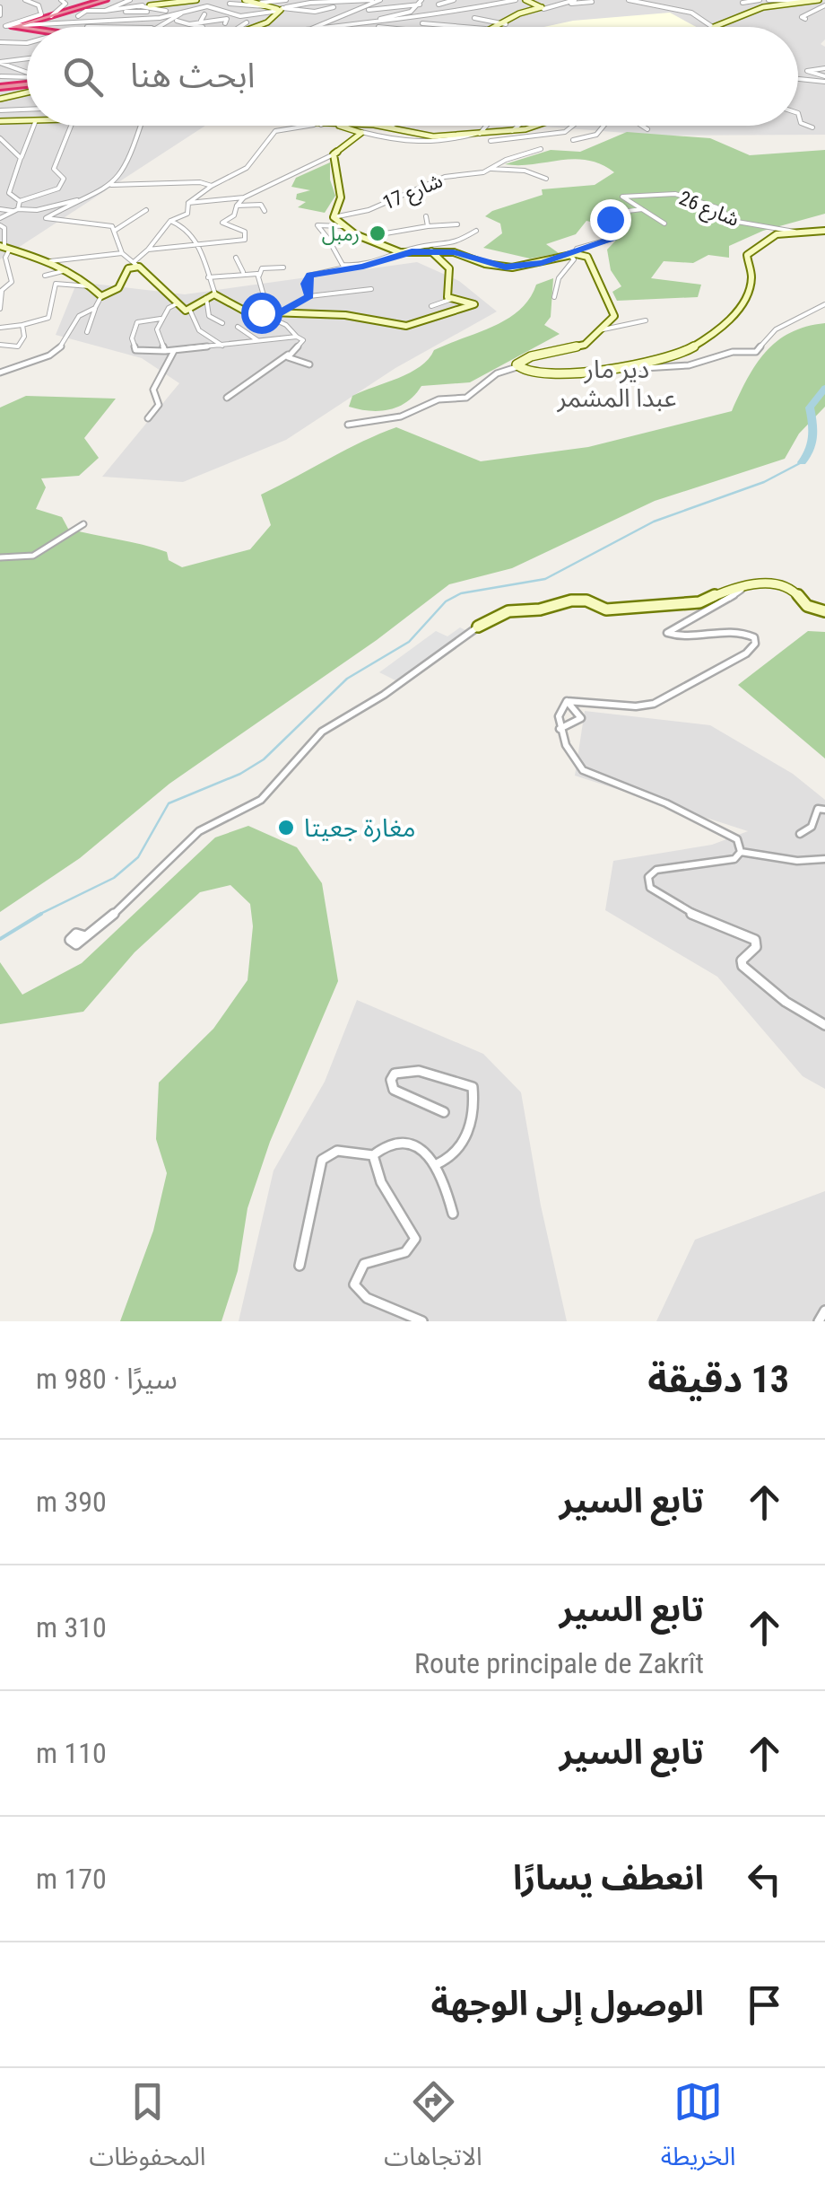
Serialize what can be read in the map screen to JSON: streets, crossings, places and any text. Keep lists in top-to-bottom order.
{
  "streets": {
    "street": ["شارع 17", "شارع 26"]
  },
  "districts": ["دير مار عبدا المشمر"],
  "places": ["رمبل", "مغارة جعيتا"],
  "page": {
    "search": "ابحث هنا",
    "heading": ["13 دقيقة", "سيرًا · 980 m"],
    "list": [
      ["تابع السير", "390 m"],
      ["تابع السير", "Route principale de Zakrît", "310 m"],
      ["تابع السير", "110 m"],
      ["انعطف يسارًا", "170 m"],
      "الوصول إلى الوجهة"
    ],
    "nav": ["الخريطة", "الاتجاهات", "المحفوظات"]
  }
}
